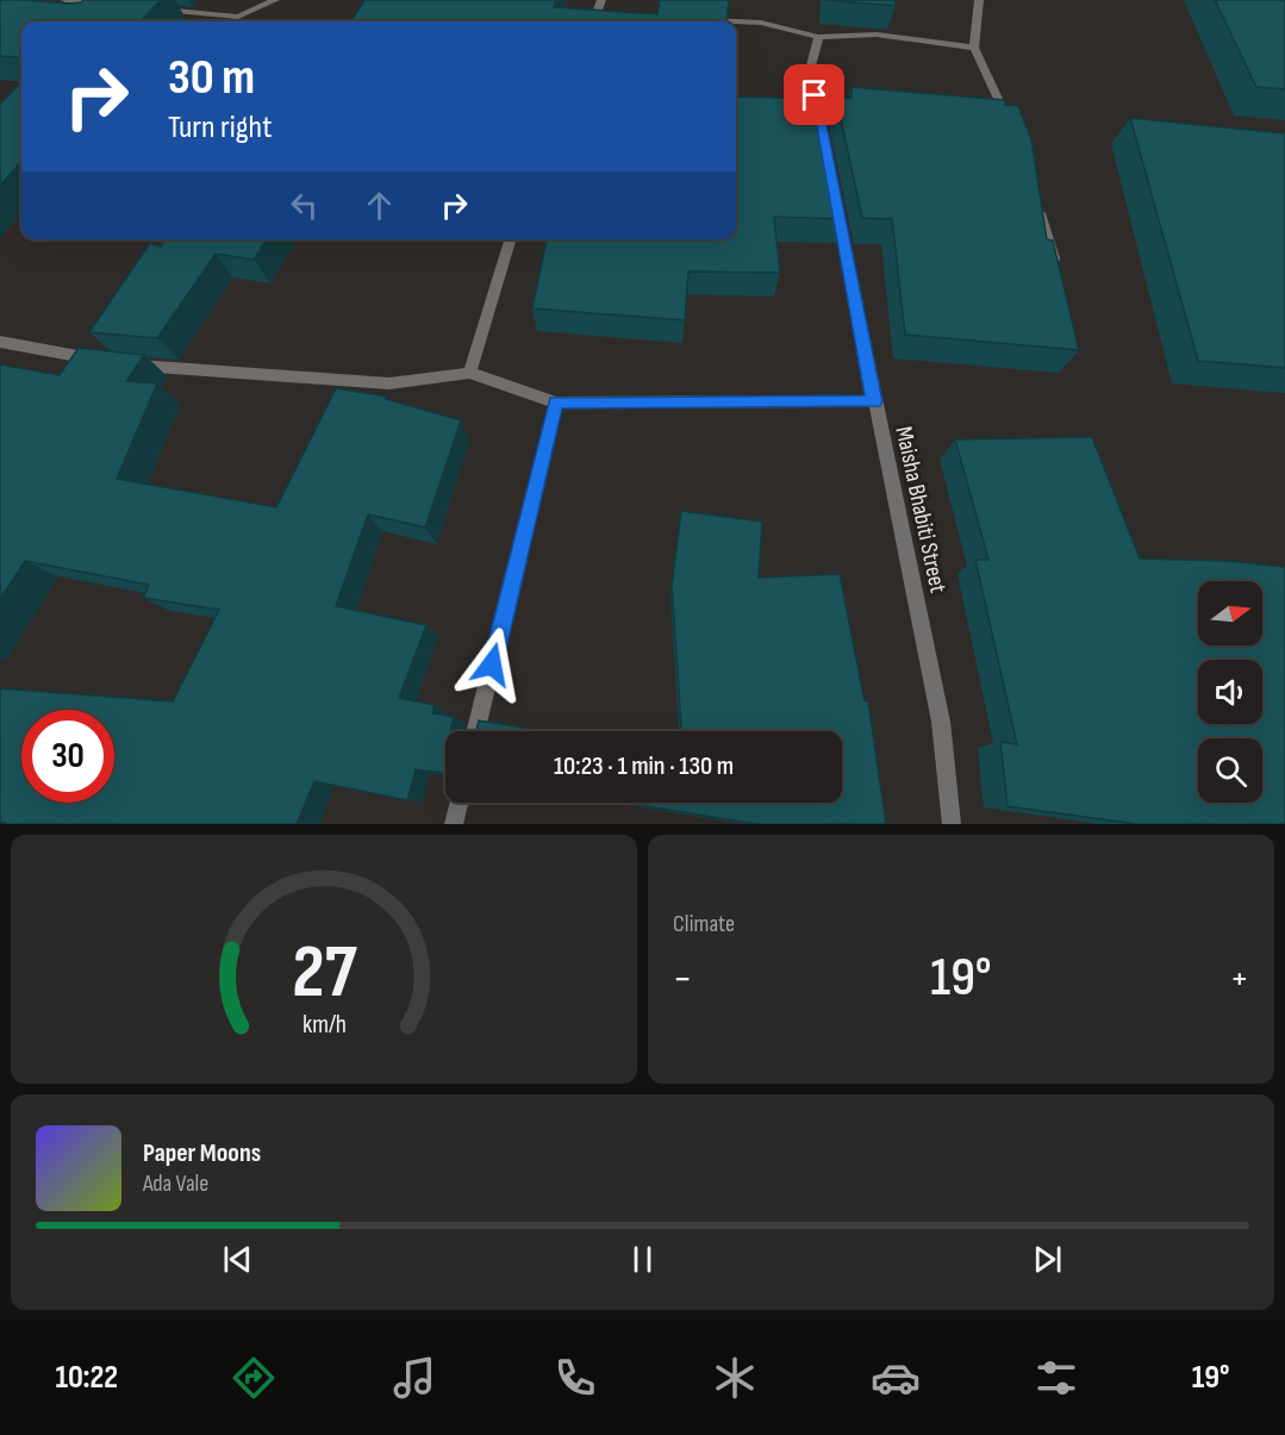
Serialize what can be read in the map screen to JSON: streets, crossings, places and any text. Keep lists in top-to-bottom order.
{
  "streets": {
    "street": ["Maisha Bhabiti Street"]
  },
  "north": "right",
  "page": {
    "turn": ["30 m", "Turn right"],
    "limit": "30",
    "trip": "10:23 · 1 min · 130 m",
    "tile": "Climate",
    "heat": ["−", "19°", "+"],
    "song": ["Paper Moons", "Ada Vale"],
    "tabs": ["10:22", "19°"],
    "gauge": ["27", "km/h"]
  }
}
